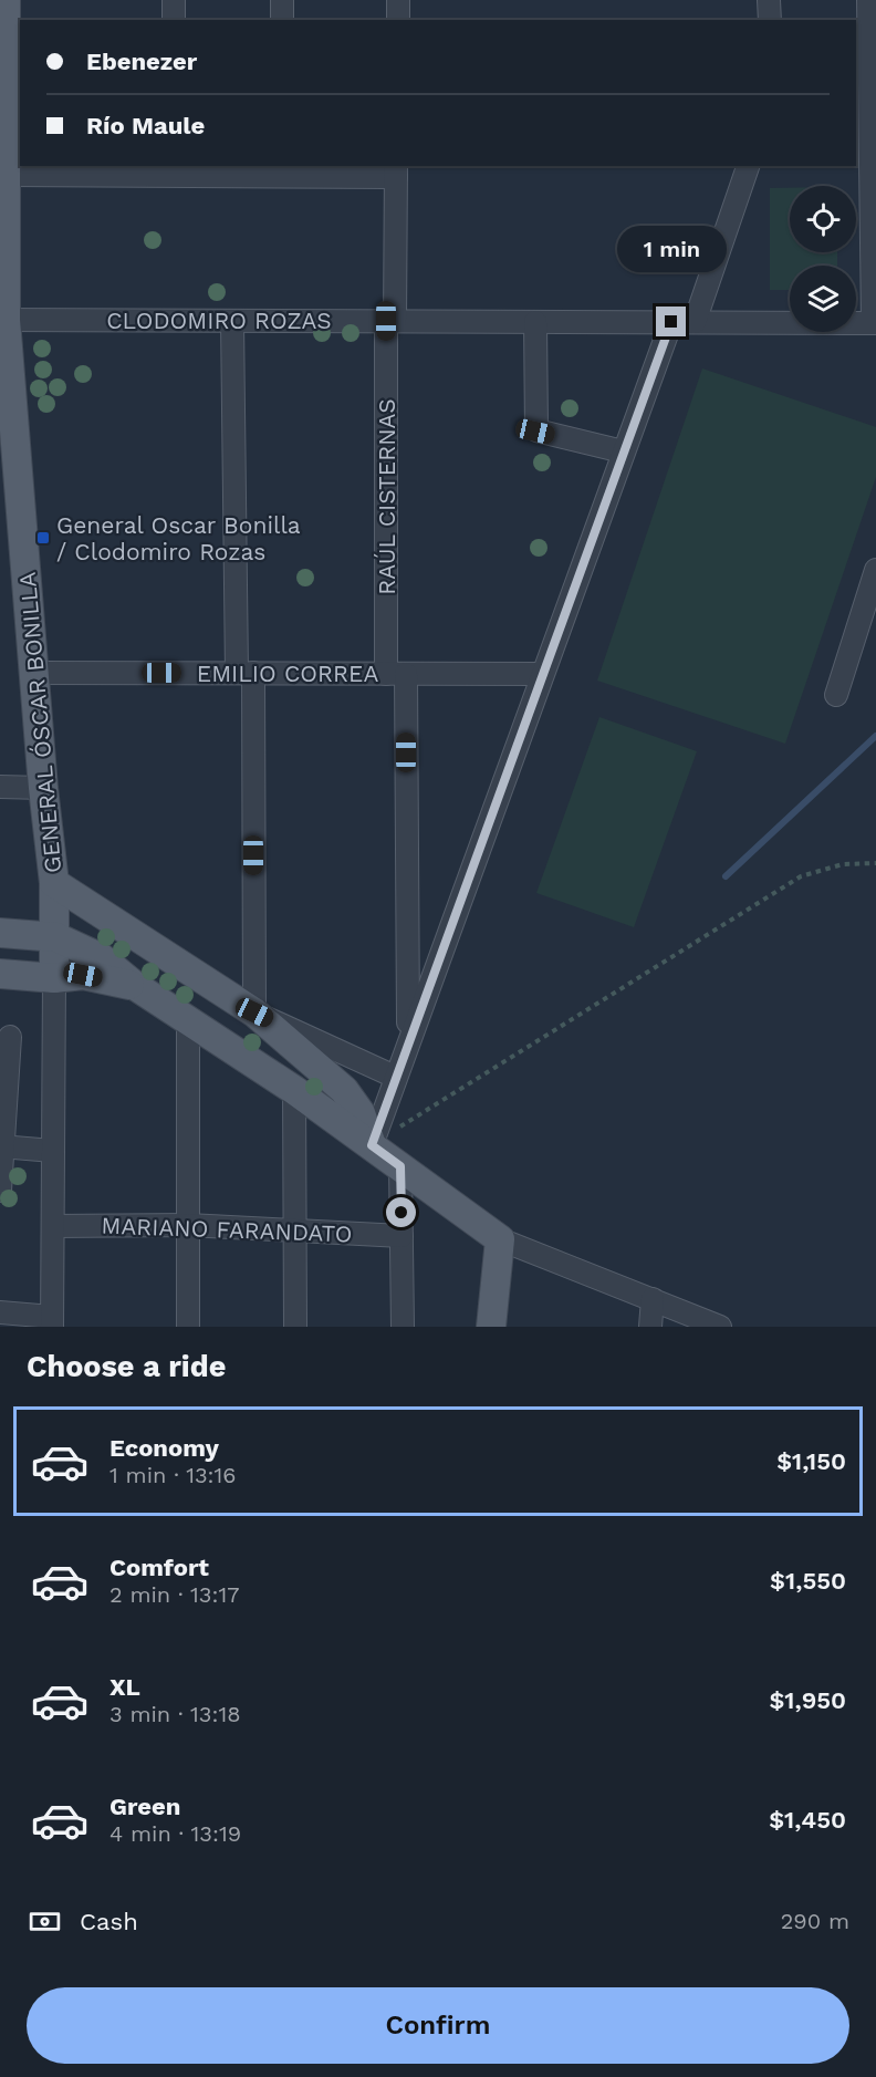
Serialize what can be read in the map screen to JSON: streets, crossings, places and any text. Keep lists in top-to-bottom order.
{
  "streets": {
    "main road": ["GENERAL ÓSCAR BONILLA"],
    "street": [
      "CLODOMIRO ROZAS",
      "RAÚL CISTERNAS",
      "EMILIO CORREA",
      "MARIANO FARANDATO"
    ]
  },
  "crossings": [
    ["CLODOMIRO ROZAS", "RAÚL CISTERNAS"],
    ["CLODOMIRO ROZAS", "GENERAL ÓSCAR BONILLA"],
    ["RAÚL CISTERNAS", "EMILIO CORREA"],
    ["EMILIO CORREA", "GENERAL ÓSCAR BONILLA"],
    ["GENERAL ÓSCAR BONILLA", "MARIANO FARANDATO"]
  ],
  "places": {
    "transit": ["General Oscar Bonilla / Clodomiro Rozas"]
  },
  "page": {
    "banner": ["Ebenezer", "Río Maule"],
    "bubble": "1 min",
    "heading": "Choose a ride",
    "list": [
      {
        "name": "Economy",
        "note": "1 min · 13:16",
        "value": "$1,150"
      },
      {
        "name": "Comfort",
        "note": "2 min · 13:17",
        "value": "$1,550"
      },
      {
        "name": "XL",
        "note": "3 min · 13:18",
        "value": "$1,950"
      },
      {
        "name": "Green",
        "note": "4 min · 13:19",
        "value": "$1,450"
      }
    ],
    "pay": ["Cash", "290 m"],
    "buttons": "Confirm"
  }
}
